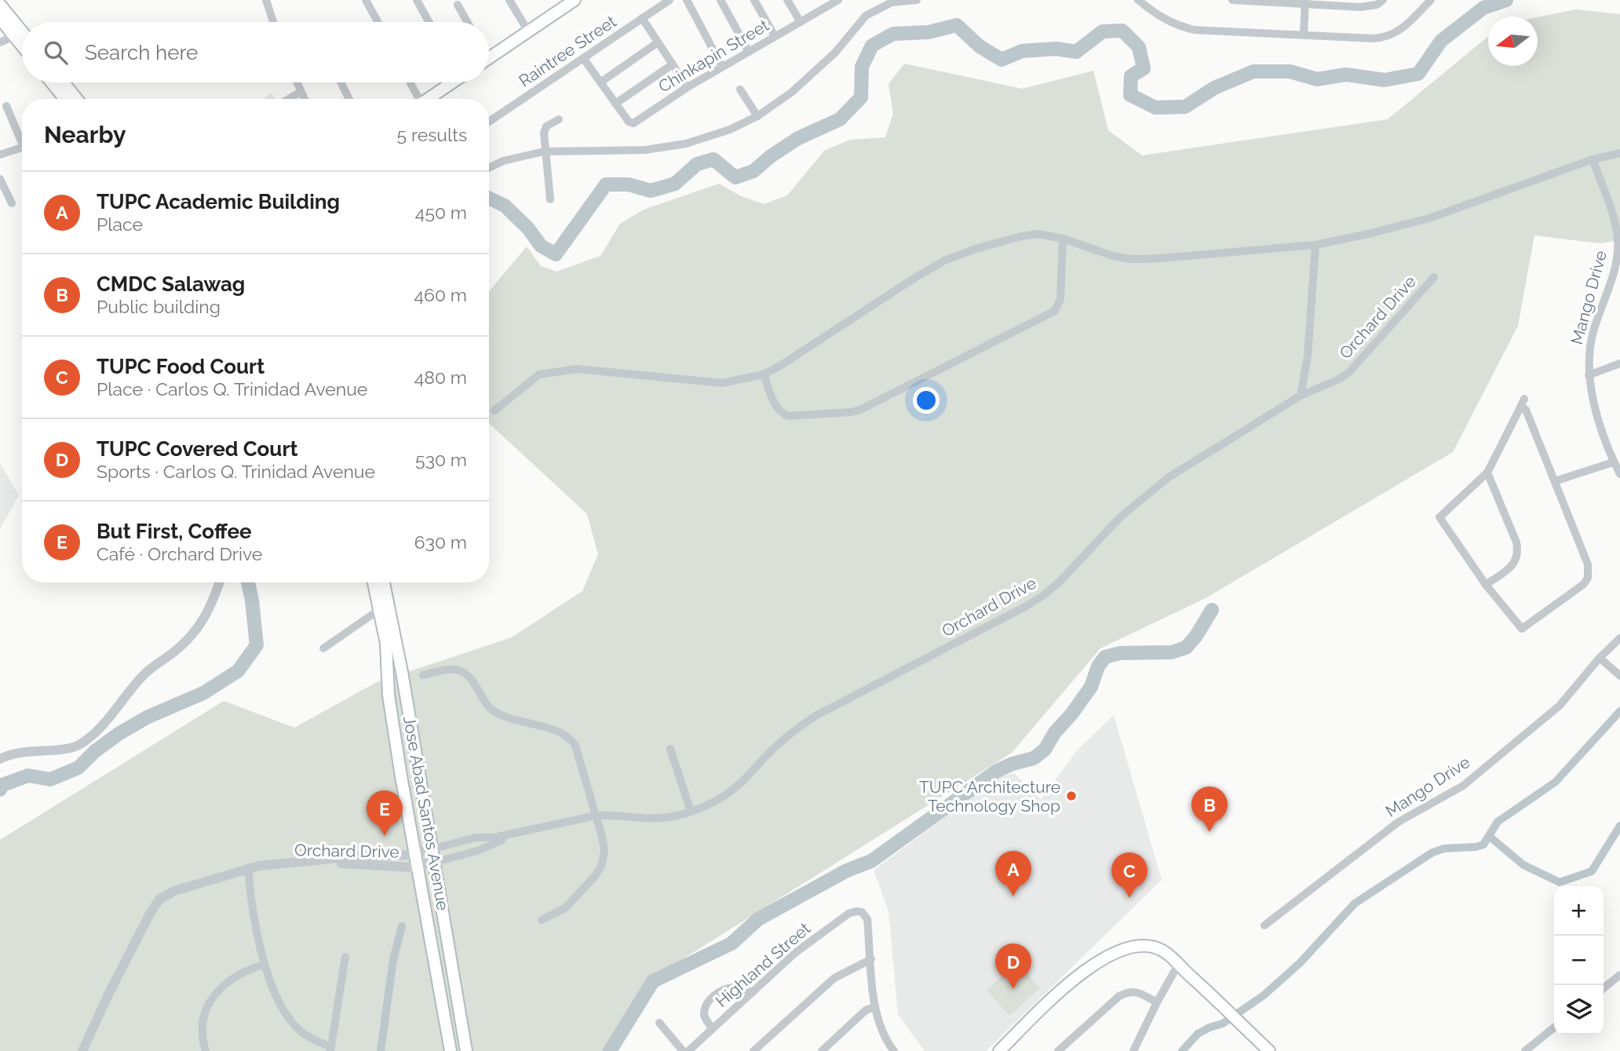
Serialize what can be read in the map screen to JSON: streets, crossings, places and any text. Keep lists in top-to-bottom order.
{
  "streets": {
    "main road": ["Jose Abad Santos Avenue"],
    "street": [
      "Raintree Street",
      "Chinkapin Street",
      "Mango Drive",
      "Orchard Drive",
      "Highland Street"
    ]
  },
  "crossings": [
    ["Orchard Drive", "Jose Abad Santos Avenue"]
  ],
  "places": ["TUPC Architecture Technology Shop"],
  "north": "left",
  "page": {
    "search": "Search here",
    "heading": ["Nearby", "5 results"],
    "list": [
      {
        "mark": "A",
        "name": "TUPC Academic Building",
        "note": "Place",
        "value": "450 m"
      },
      {
        "mark": "B",
        "name": "CMDC Salawag",
        "note": "Public building",
        "value": "460 m"
      },
      {
        "mark": "C",
        "name": "TUPC Food Court",
        "note": "Place · Carlos Q. Trinidad Avenue",
        "value": "480 m"
      },
      {
        "mark": "D",
        "name": "TUPC Covered Court",
        "note": "Sports · Carlos Q. Trinidad Avenue",
        "value": "530 m"
      },
      {
        "mark": "E",
        "name": "But First, Coffee",
        "note": "Café · Orchard Drive",
        "value": "630 m"
      }
    ],
    "pins": [
      "B",
      "E",
      "A",
      "C",
      "D"
    ],
    "map_buttons": ["+", "−"]
  }
}
